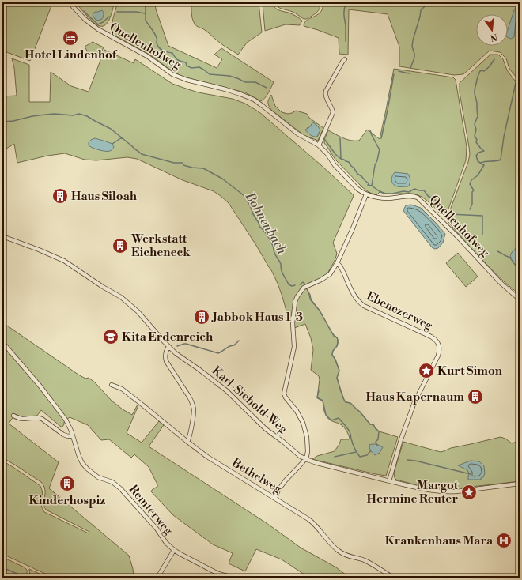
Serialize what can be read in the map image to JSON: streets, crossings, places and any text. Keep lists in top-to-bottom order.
{
  "streets": {
    "street": [
      "Quellenhofweg",
      "Ebenezerweg",
      "Karl-Siebold-Weg",
      "Bethelweg",
      "Remterweg"
    ]
  },
  "crossings": [
    ["Ebenezerweg", "Karl-Siebold-Weg"]
  ],
  "water": ["Bohnenbach"],
  "places": {
    "hotel": ["Hotel Lindenhof"],
    "building": [
      "Haus Siloah",
      "Werkstatt Eicheneck",
      "Jabbok Haus 1-3",
      "Haus Kapernaum",
      "Kinderhospiz"
    ],
    "school or university": ["Kita Erdenreich"],
    "place": ["Kurt Simon", "Margot Hermine Reuter"],
    "hospital": ["Krankenhaus Mara"]
  },
  "north": "bottom"
}
